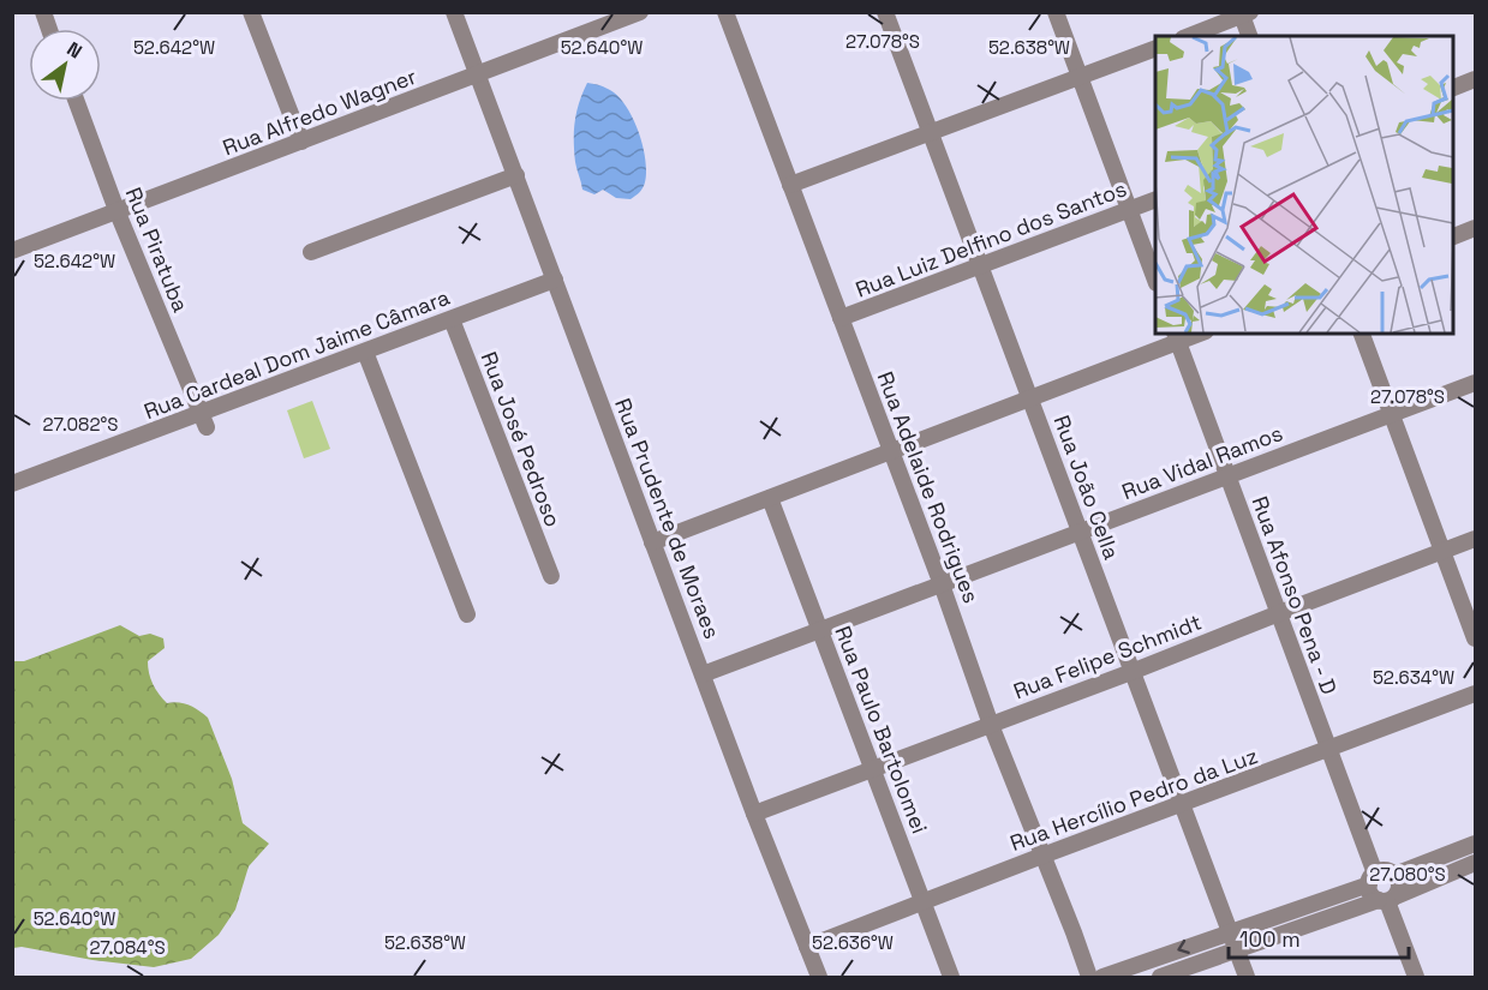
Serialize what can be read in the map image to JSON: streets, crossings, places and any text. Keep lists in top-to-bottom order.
{
  "streets": {
    "street": [
      "Rua Alfredo Wagner",
      "Rua Luiz Delfino dos Santos",
      "Rua Piratuba",
      "Rua Cardeal Dom Jaime Câmara",
      "Rua José Pedroso",
      "Rua Vidal Ramos",
      "Rua Adelaide Rodrigues",
      "Rua João Cella",
      "Rua Prudente de Moraes",
      "Rua Afonso Pena - D",
      "Rua Felipe Schmidt",
      "Rua Paulo Bartolomei",
      "Rua Hercílio Pedro da Luz"
    ]
  },
  "crossings": [
    ["Rua Alfredo Wagner", "Rua Piratuba"],
    ["Rua Alfredo Wagner", "Rua Prudente de Moraes"],
    ["Rua Luiz Delfino dos Santos", "Rua Adelaide Rodrigues"],
    ["Rua Luiz Delfino dos Santos", "Rua João Cella"],
    ["Rua Piratuba", "Rua Cardeal Dom Jaime Câmara"],
    ["Rua Cardeal Dom Jaime Câmara", "Rua José Pedroso"],
    ["Rua Cardeal Dom Jaime Câmara", "Rua Prudente de Moraes"],
    ["Rua Vidal Ramos", "Rua Adelaide Rodrigues"],
    ["Rua Vidal Ramos", "Rua João Cella"],
    ["Rua Vidal Ramos", "Rua Prudente de Moraes"],
    ["Rua Vidal Ramos", "Rua Afonso Pena - D"],
    ["Rua Vidal Ramos", "Rua Paulo Bartolomei"],
    ["Rua Adelaide Rodrigues", "Rua Felipe Schmidt"],
    ["Rua Adelaide Rodrigues", "Rua Hercílio Pedro da Luz"],
    ["Rua João Cella", "Rua Felipe Schmidt"],
    ["Rua João Cella", "Rua Hercílio Pedro da Luz"],
    ["Rua Prudente de Moraes", "Rua Felipe Schmidt"],
    ["Rua Prudente de Moraes", "Rua Hercílio Pedro da Luz"],
    ["Rua Afonso Pena - D", "Rua Felipe Schmidt"],
    ["Rua Afonso Pena - D", "Rua Hercílio Pedro da Luz"],
    ["Rua Felipe Schmidt", "Rua Paulo Bartolomei"],
    ["Rua Paulo Bartolomei", "Rua Hercílio Pedro da Luz"]
  ],
  "scale_bar": "100 m",
  "north": "top right",
  "coordinates": [
    "27.078°S",
    "52.638°W",
    "52.642°W",
    "52.640°W",
    "27.082°S",
    "52.634°W",
    "27.080°S",
    "52.636°W",
    "27.084°S"
  ]
}
